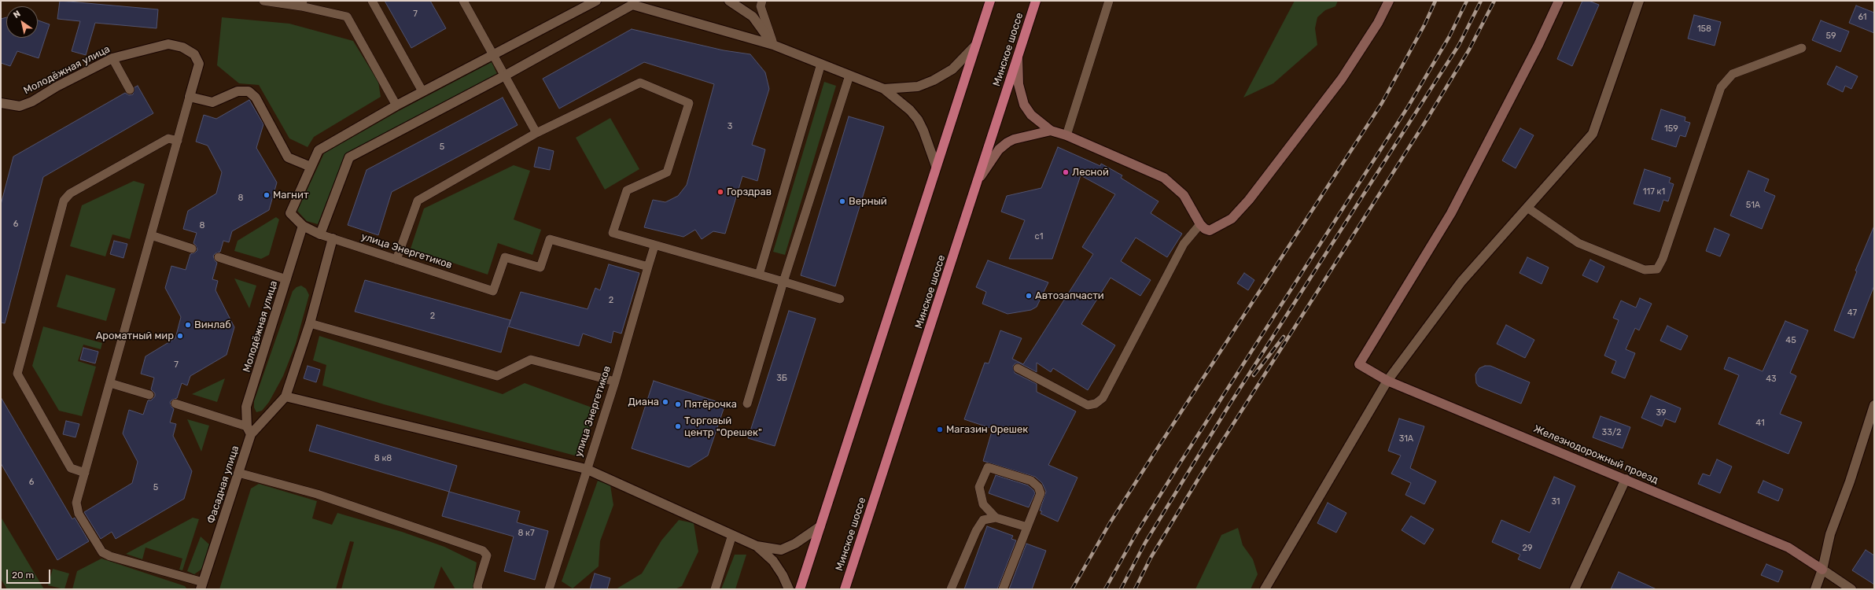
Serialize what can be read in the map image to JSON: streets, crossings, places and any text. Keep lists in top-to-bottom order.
{
  "streets": {
    "highway": ["Минское шоссе"],
    "street": [
      "Молодёжная улица",
      "улица Энергетиков",
      "Железнодорожный проезд",
      "Фасадная улица"
    ]
  },
  "crossings": [
    ["Молодёжная улица", "улица Энергетиков"],
    ["Молодёжная улица", "Фасадная улица"]
  ],
  "places": [
    "Лесной",
    "Горздрав",
    "Магнит",
    "Верный",
    "Автозапчасти",
    "Винлаб",
    "Ароматный мир",
    "Диана",
    "Пятёрочка",
    "Торговый центр \"Орешек\"",
    "Магазин Орешек"
  ],
  "house_numbers": [
    "7",
    "61",
    "158",
    "59",
    "3",
    "159",
    "5",
    "117 к1",
    "8",
    "51А",
    "6",
    "8",
    "с1",
    "2",
    "47",
    "2",
    "45",
    "7",
    "3Б",
    "43",
    "39",
    "41",
    "33/2",
    "31А",
    "8 к8",
    "6",
    "5",
    "31",
    "8 к7",
    "29"
  ],
  "scale_bar": "20 m",
  "north": "top left"
}
